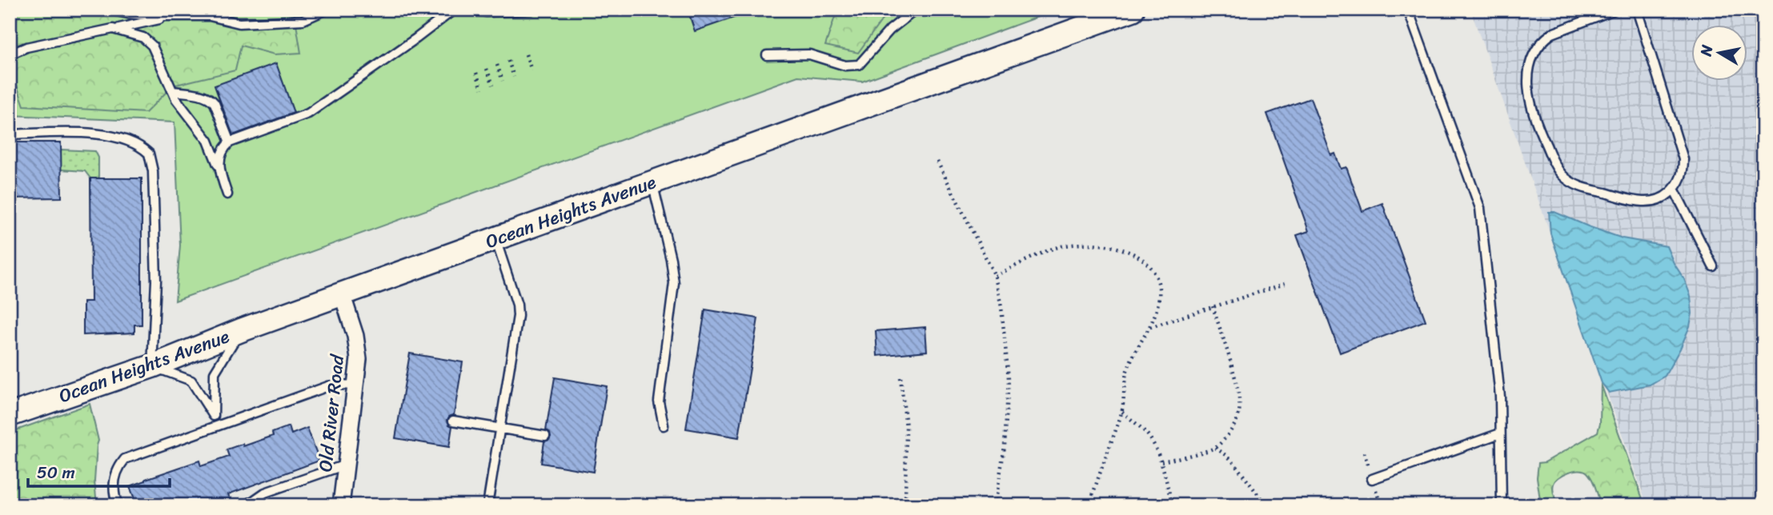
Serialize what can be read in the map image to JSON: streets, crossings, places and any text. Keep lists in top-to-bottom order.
{
  "streets": {
    "main road": ["Ocean Heights Avenue"],
    "street": ["Old River Road"]
  },
  "crossings": [
    ["Ocean Heights Avenue", "Old River Road"]
  ],
  "scale_bar": "50 m",
  "north": "left"
}
